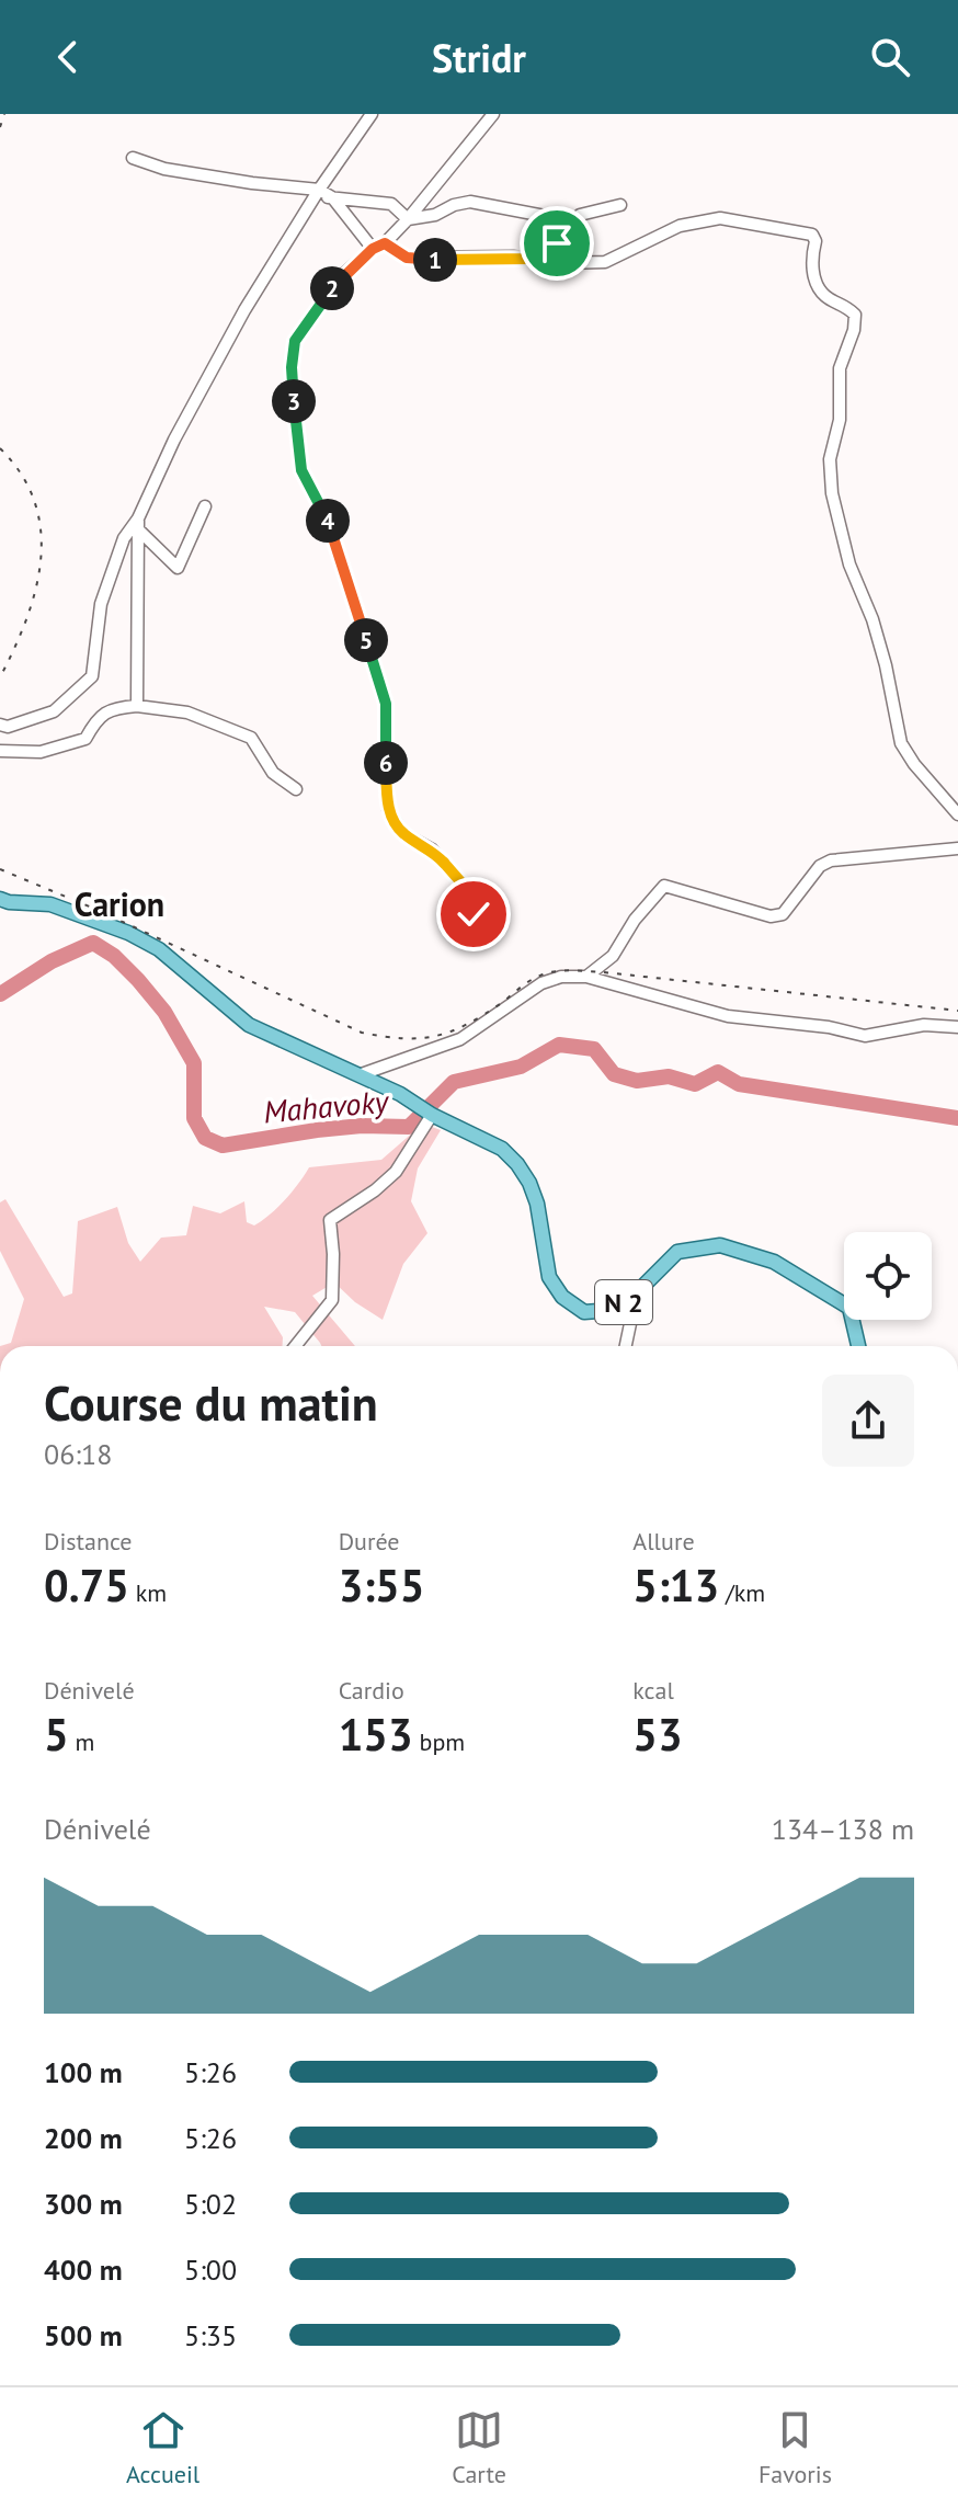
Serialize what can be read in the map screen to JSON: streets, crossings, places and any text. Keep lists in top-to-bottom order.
{
  "streets": {
    "main road": ["N 2"]
  },
  "districts": ["Carion"],
  "water": ["Mahavoky"],
  "page": {
    "header": "Stridr",
    "pins": [
      "1",
      "2",
      "3",
      "4",
      "5",
      "6"
    ],
    "heading": ["Course du matin", "06:18"],
    "stats": [
      ["Distance", "0.75 km"],
      ["Durée", "3:55"],
      ["Allure", "5:13 /km"],
      ["Dénivelé", "5 m"],
      ["Cardio", "153 bpm"],
      ["kcal", "53"]
    ],
    "chart": ["Dénivelé", "134–138 m"],
    "list": [
      {
        "name": "100 m",
        "note": "5:26"
      },
      {
        "name": "200 m",
        "note": "5:26"
      },
      {
        "name": "300 m",
        "note": "5:02"
      },
      {
        "name": "400 m",
        "note": "5:00"
      },
      {
        "name": "500 m",
        "note": "5:35"
      }
    ],
    "tabs": ["Accueil", "Carte", "Favoris"]
  }
}
